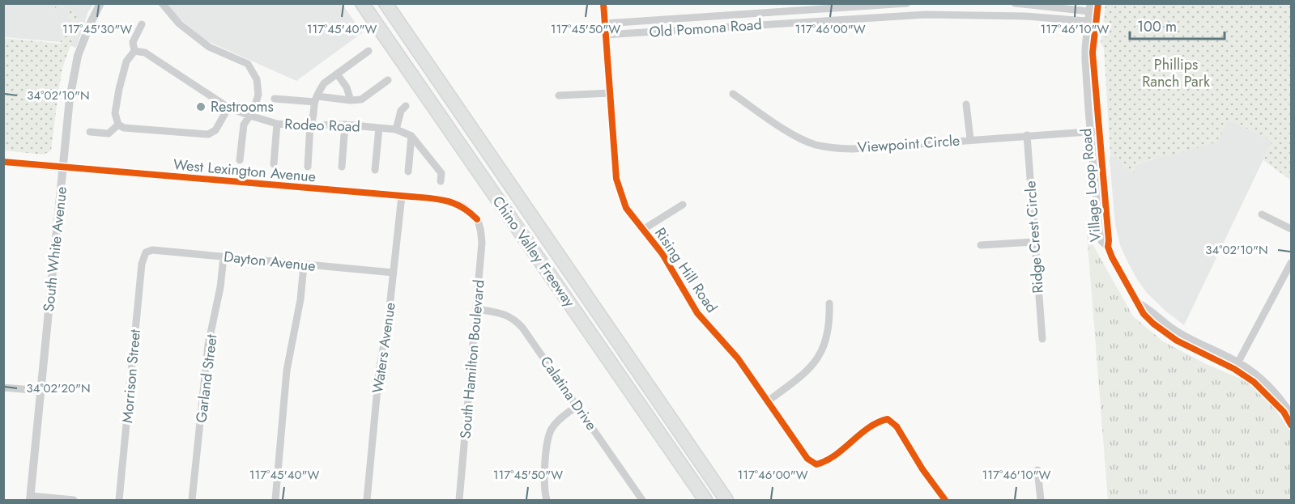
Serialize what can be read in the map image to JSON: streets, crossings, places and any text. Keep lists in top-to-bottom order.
{
  "streets": {
    "highway": ["Chino Valley Freeway"],
    "street": [
      "Old Pomona Road",
      "Rodeo Road",
      "Viewpoint Circle",
      "West Lexington Avenue",
      "Village Loop Road",
      "Ridge Crest Circle",
      "South White Avenue",
      "Dayton Avenue",
      "Rising Hill Road",
      "Waters Avenue",
      "South Hamilton Boulevard",
      "Morrison Street",
      "Garland Street",
      "Calatina Drive"
    ]
  },
  "crossings": [
    ["Old Pomona Road", "Village Loop Road"],
    ["Old Pomona Road", "Rising Hill Road"],
    ["Viewpoint Circle", "Village Loop Road"],
    ["Viewpoint Circle", "Ridge Crest Circle"],
    ["West Lexington Avenue", "South White Avenue"],
    ["West Lexington Avenue", "Waters Avenue"],
    ["West Lexington Avenue", "South Hamilton Boulevard"],
    ["Dayton Avenue", "Waters Avenue"],
    ["Dayton Avenue", "Morrison Street"],
    ["Dayton Avenue", "Garland Street"],
    ["South Hamilton Boulevard", "Calatina Drive"]
  ],
  "parks": ["Phillips Ranch Park"],
  "places": ["Restrooms"],
  "scale_bar": "100 m",
  "coordinates": [
    "117°45'30\"W",
    "117°45'40\"W",
    "117°45'50\"W",
    "117°46'00\"W",
    "117°46'10\"W",
    "34°02'10\"N",
    "34°02'20\"N"
  ]
}
